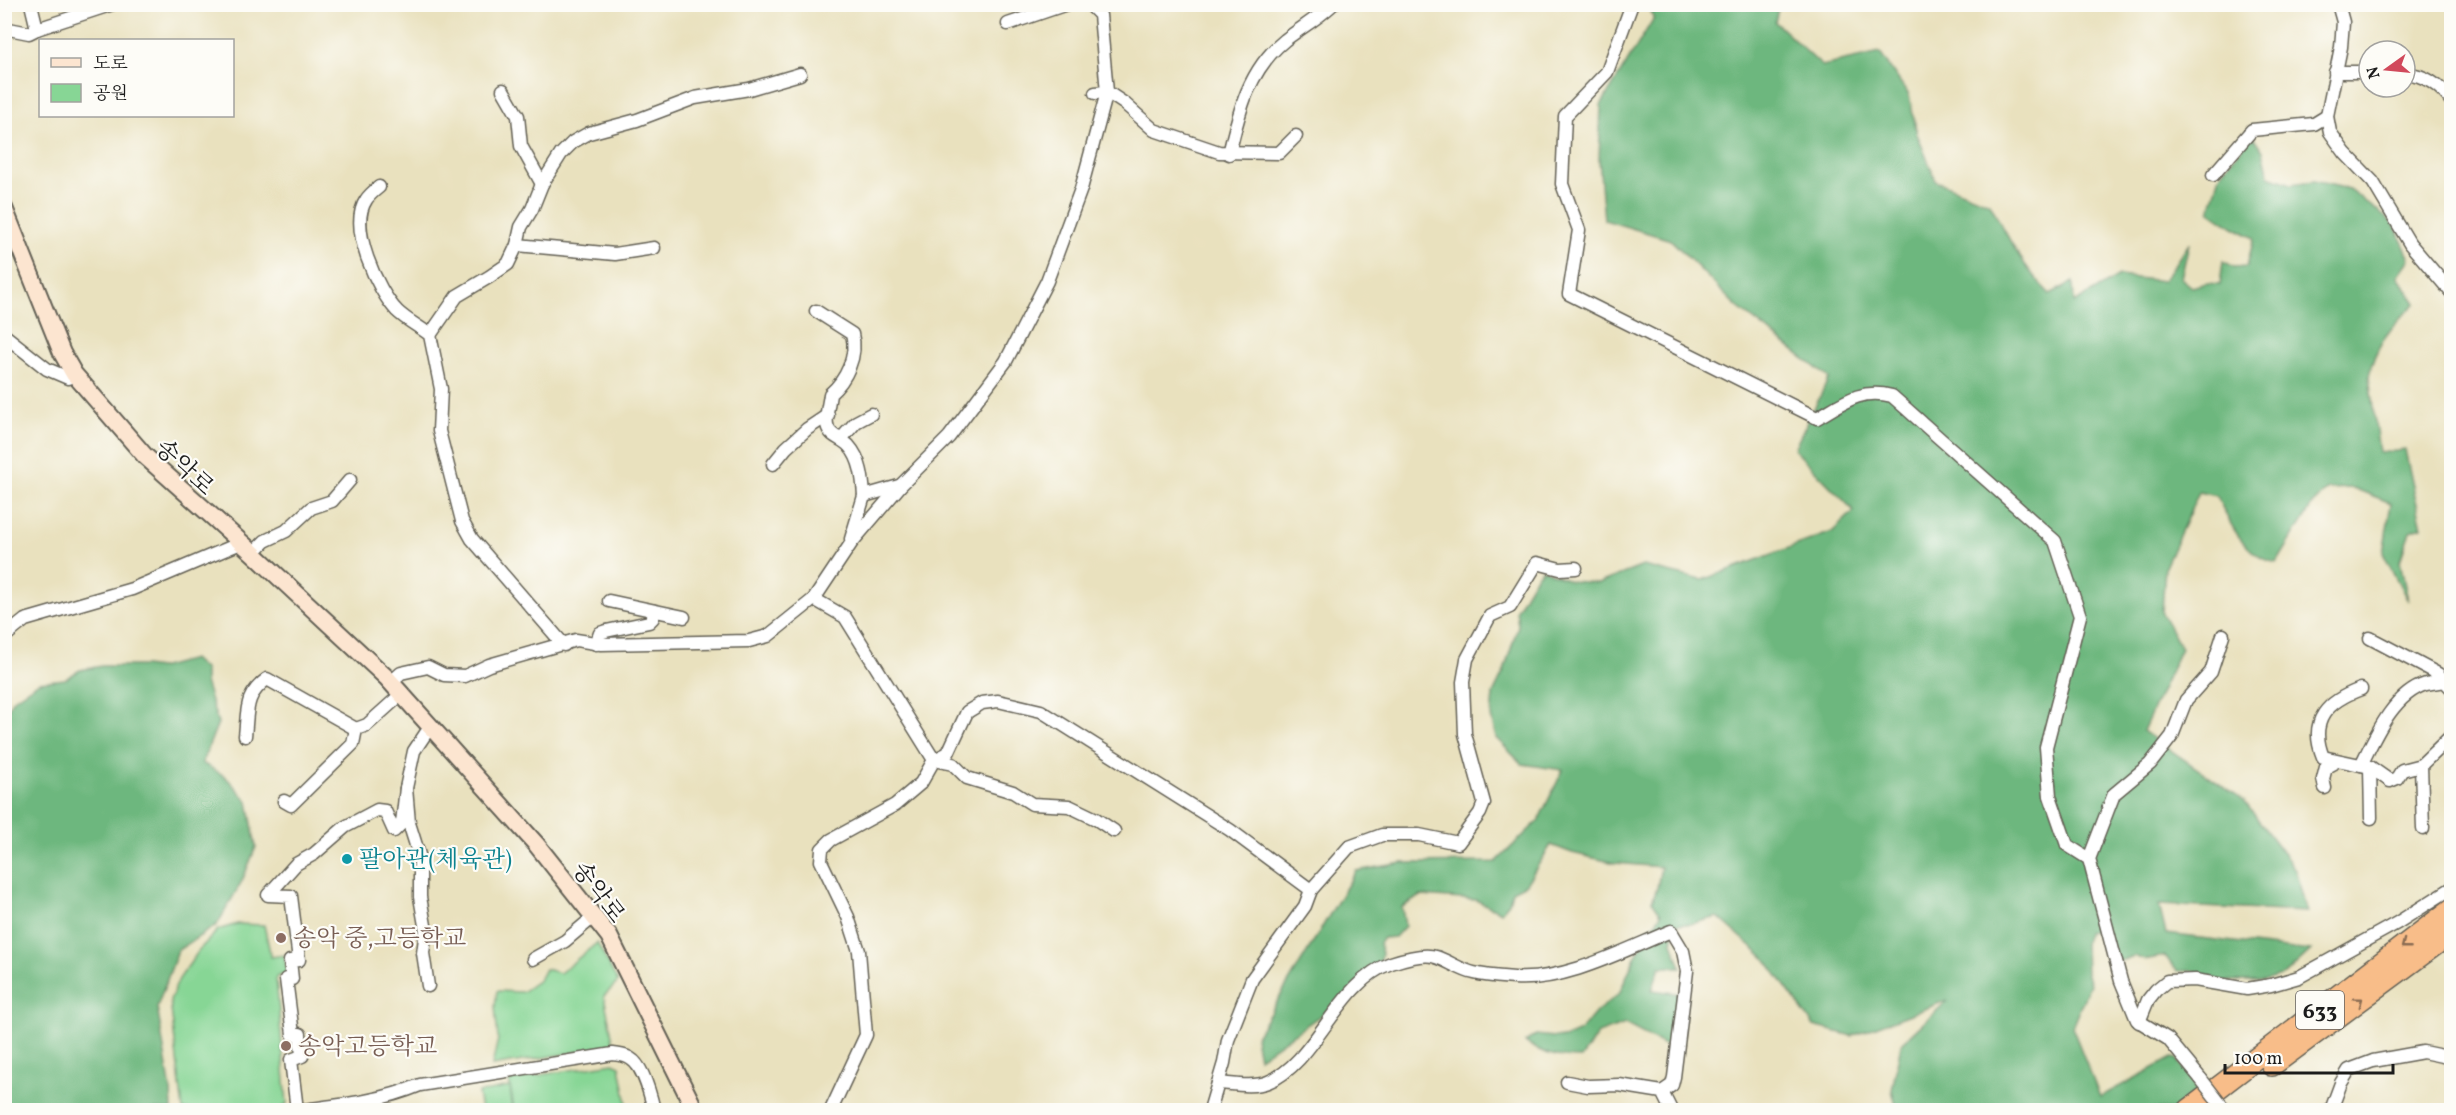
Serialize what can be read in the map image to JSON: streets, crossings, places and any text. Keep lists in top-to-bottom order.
{
  "streets": {
    "highway": ["633"],
    "main road": ["송악로"]
  },
  "places": ["팔아관(체육관)", "송악 중,고등학교", "송악고등학교"],
  "legend": ["도로", "공원"],
  "scale_bar": "100 m",
  "north": "left"
}
